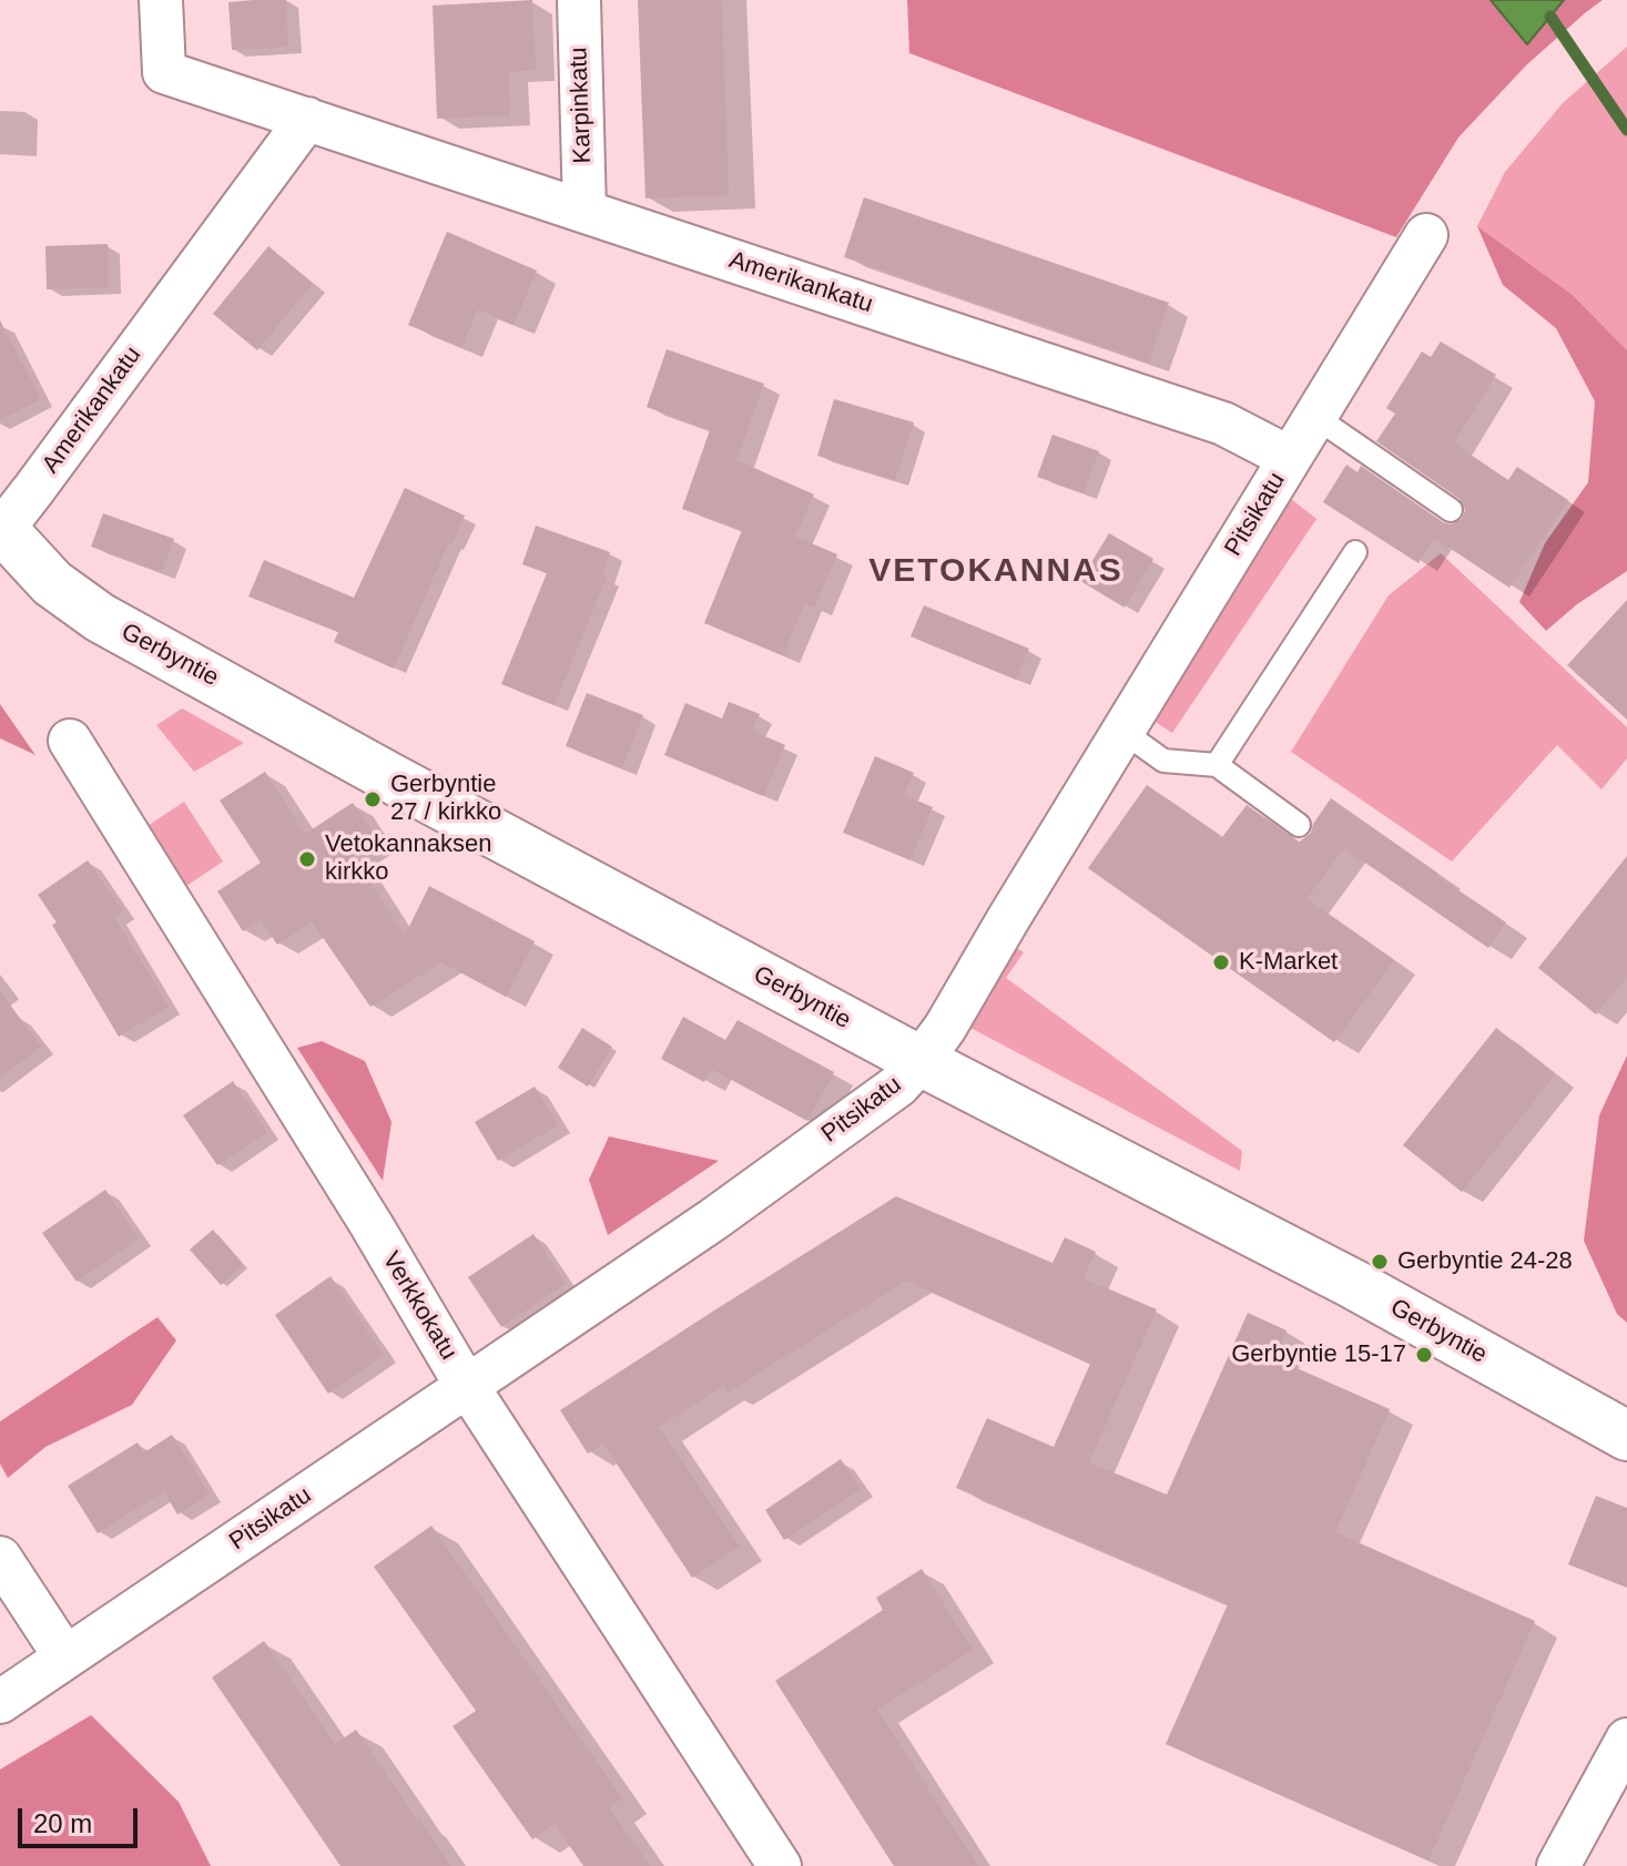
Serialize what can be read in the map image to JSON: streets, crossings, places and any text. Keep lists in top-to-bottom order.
{
  "streets": {
    "main road": ["Gerbyntie"],
    "street": [
      "Karpinkatu",
      "Amerikankatu",
      "Pitsikatu",
      "Verkkokatu"
    ]
  },
  "crossings": [
    ["Karpinkatu", "Amerikankatu"],
    ["Amerikankatu", "Pitsikatu"],
    ["Amerikankatu", "Gerbyntie"],
    ["Pitsikatu", "Gerbyntie"],
    ["Pitsikatu", "Verkkokatu"]
  ],
  "districts": ["VETOKANNAS"],
  "places": [
    "Gerbyntie 27 / kirkko",
    "Vetokannaksen kirkko",
    "K-Market",
    "Gerbyntie 24-28",
    "Gerbyntie 15-17"
  ],
  "scale_bar": "20 m"
}
